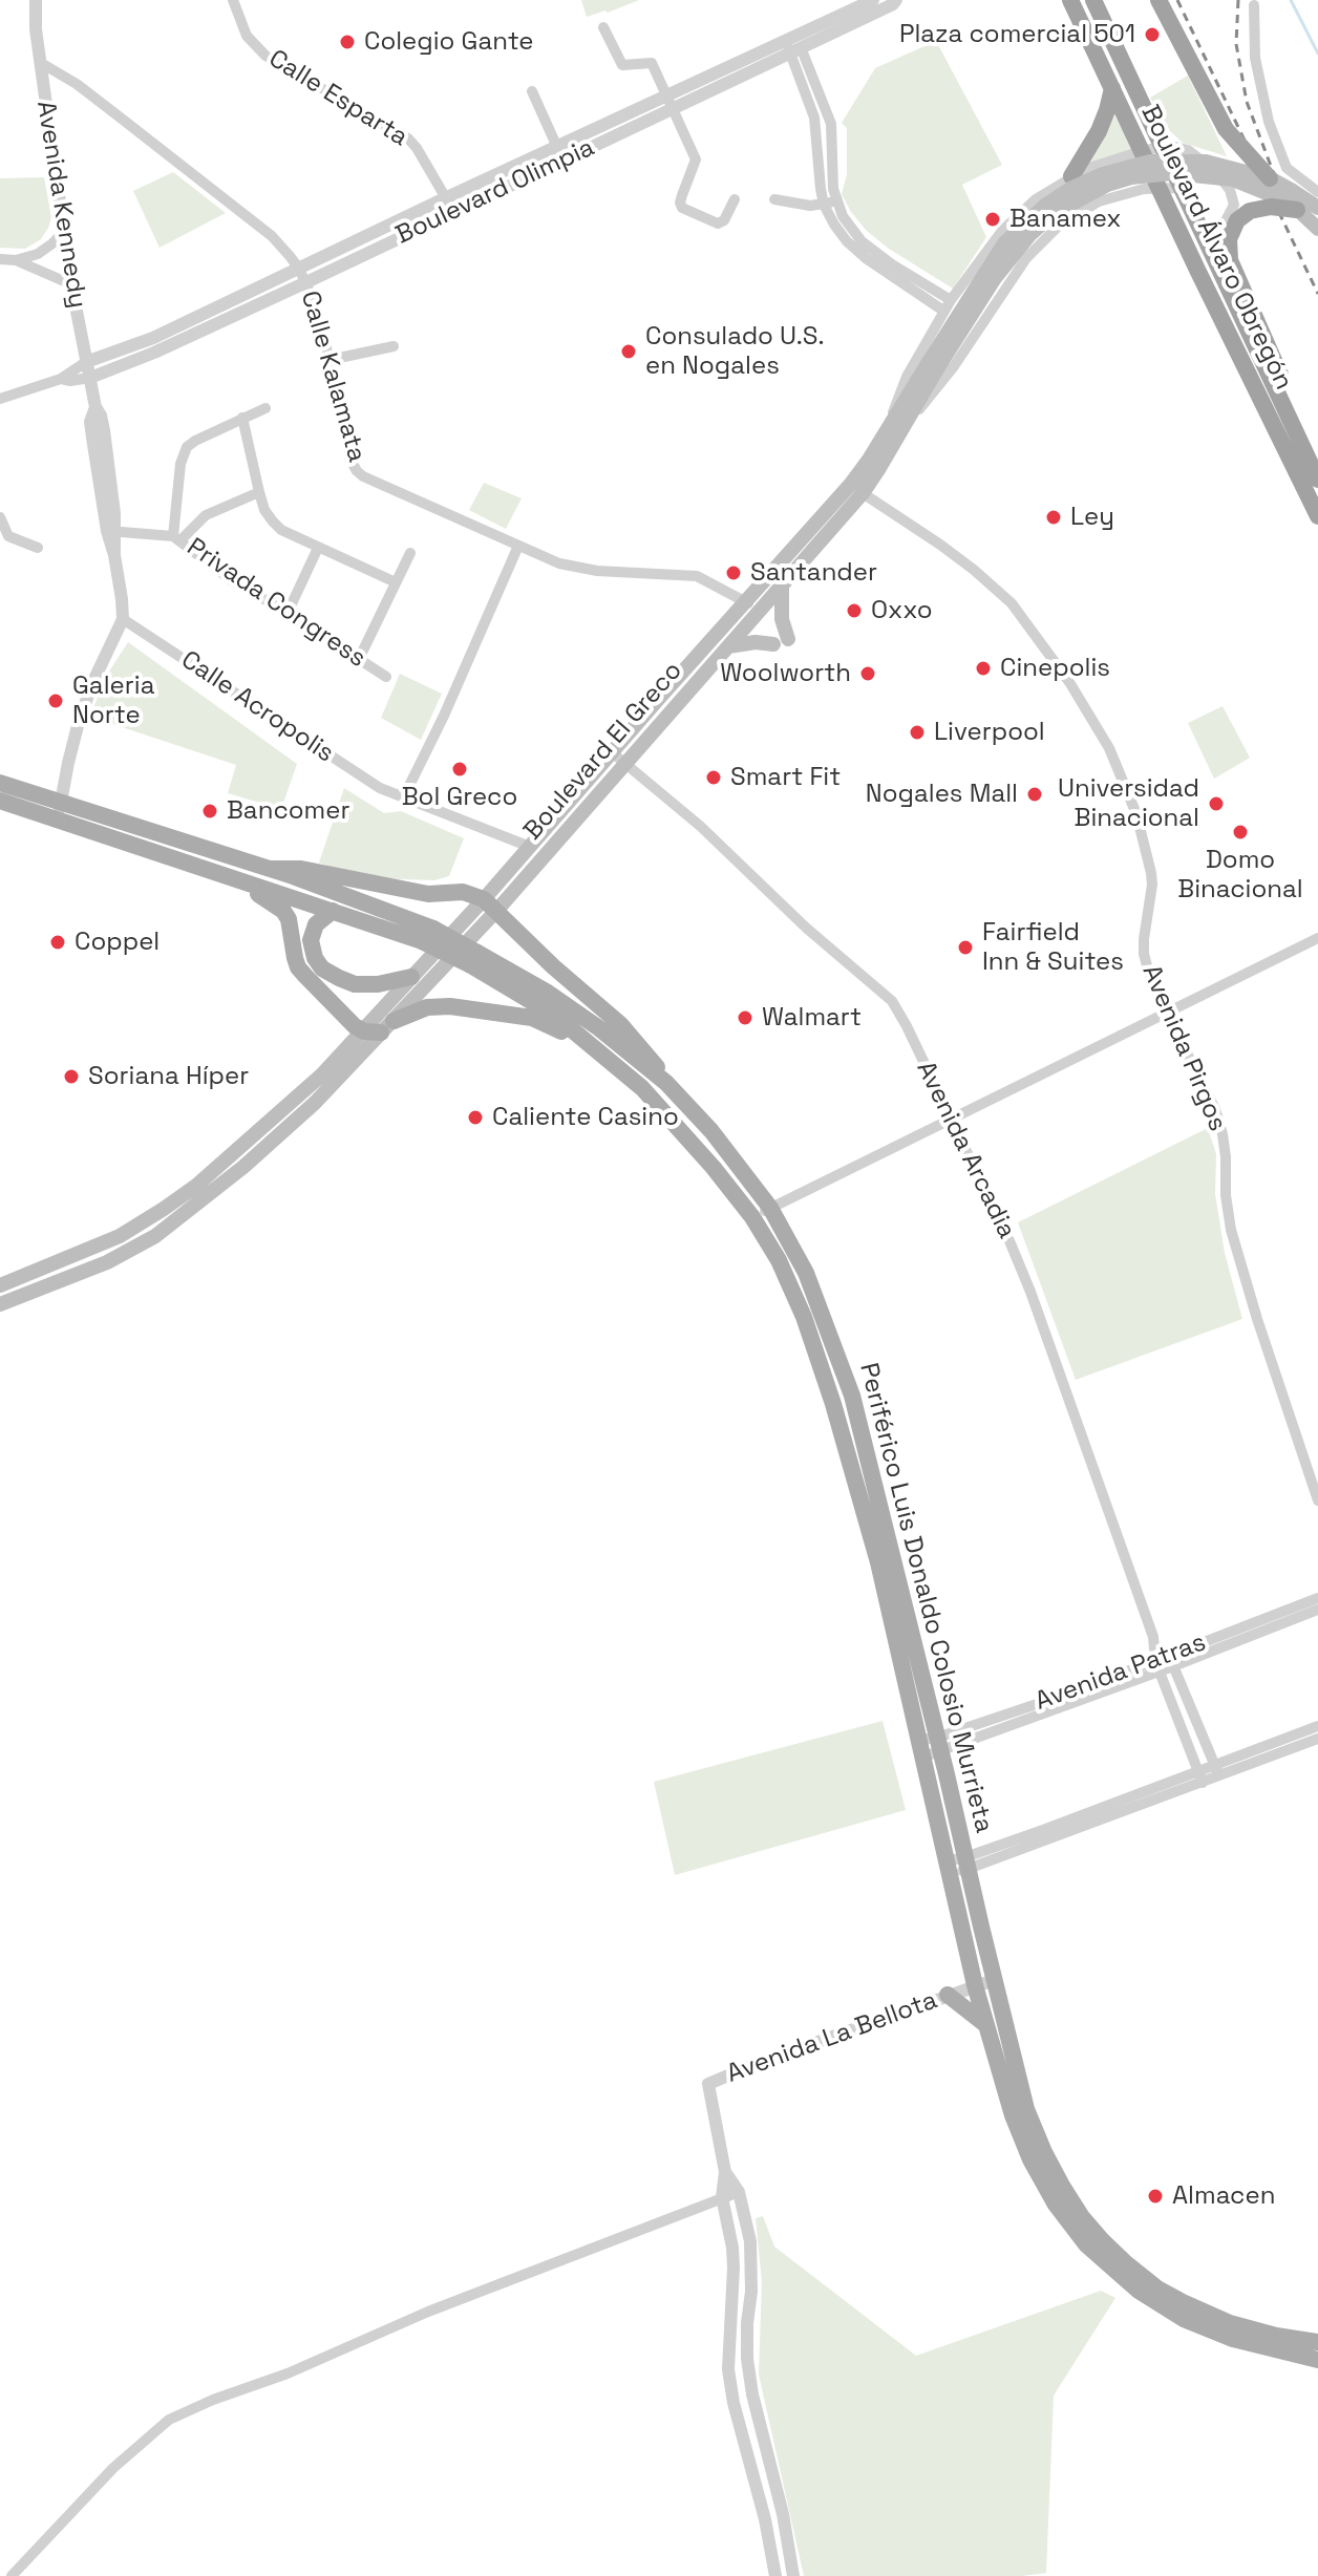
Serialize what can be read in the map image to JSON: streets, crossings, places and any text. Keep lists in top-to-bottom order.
{
  "streets": {
    "highway": ["Boulevard Álvaro Obregón"],
    "main road": ["Boulevard El Greco", "Periférico Luis Donaldo Colosio Murrieta"],
    "street": [
      "Calle Esparta",
      "Boulevard Olimpia",
      "Avenida Kennedy",
      "Calle Kalamata",
      "Privada Congress",
      "Calle Acropolis",
      "Avenida Pirgos",
      "Avenida Arcadia",
      "Avenida Patras",
      "Avenida La Bellota"
    ]
  },
  "crossings": [
    ["Calle Esparta", "Boulevard Olimpia"],
    ["Boulevard Olimpia", "Avenida Kennedy"],
    ["Boulevard Olimpia", "Calle Kalamata"],
    ["Avenida Kennedy", "Calle Kalamata"],
    ["Avenida Kennedy", "Privada Congress"],
    ["Avenida Kennedy", "Calle Acropolis"],
    ["Boulevard Álvaro Obregón", "Boulevard El Greco"],
    ["Calle Kalamata", "Boulevard El Greco"],
    ["Calle Acropolis", "Boulevard El Greco"],
    ["Boulevard El Greco", "Avenida Pirgos"],
    ["Boulevard El Greco", "Avenida Arcadia"],
    ["Avenida Arcadia", "Avenida Patras"],
    ["Periférico Luis Donaldo Colosio Murrieta", "Avenida Patras"],
    ["Periférico Luis Donaldo Colosio Murrieta", "Avenida La Bellota"]
  ],
  "places": [
    "Plaza comercial 501",
    "Colegio Gante",
    "Banamex",
    "Consulado U.S. en Nogales",
    "Ley",
    "Santander",
    "Oxxo",
    "Cinepolis",
    "Woolworth",
    "Galeria Norte",
    "Liverpool",
    "Bol Greco",
    "Smart Fit",
    "Nogales Mall",
    "Universidad Binacional",
    "Bancomer",
    "Domo Binacional",
    "Coppel",
    "Fairfield Inn & Suites",
    "Walmart",
    "Soriana Híper",
    "Caliente Casino",
    "Almacen"
  ]
}
